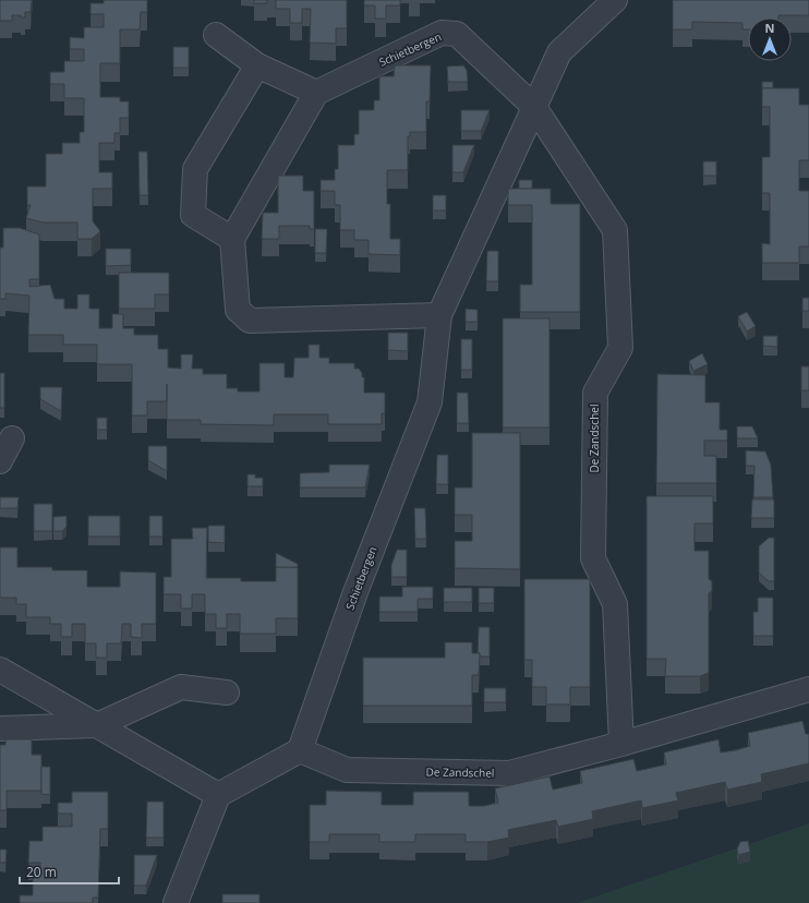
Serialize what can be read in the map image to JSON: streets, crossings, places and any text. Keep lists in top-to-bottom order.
{
  "streets": {
    "street": ["Schietbergen", "De Zandschel"]
  },
  "crossings": [
    ["Schietbergen", "De Zandschel"]
  ],
  "scale_bar": "20 m",
  "north": "top"
}
